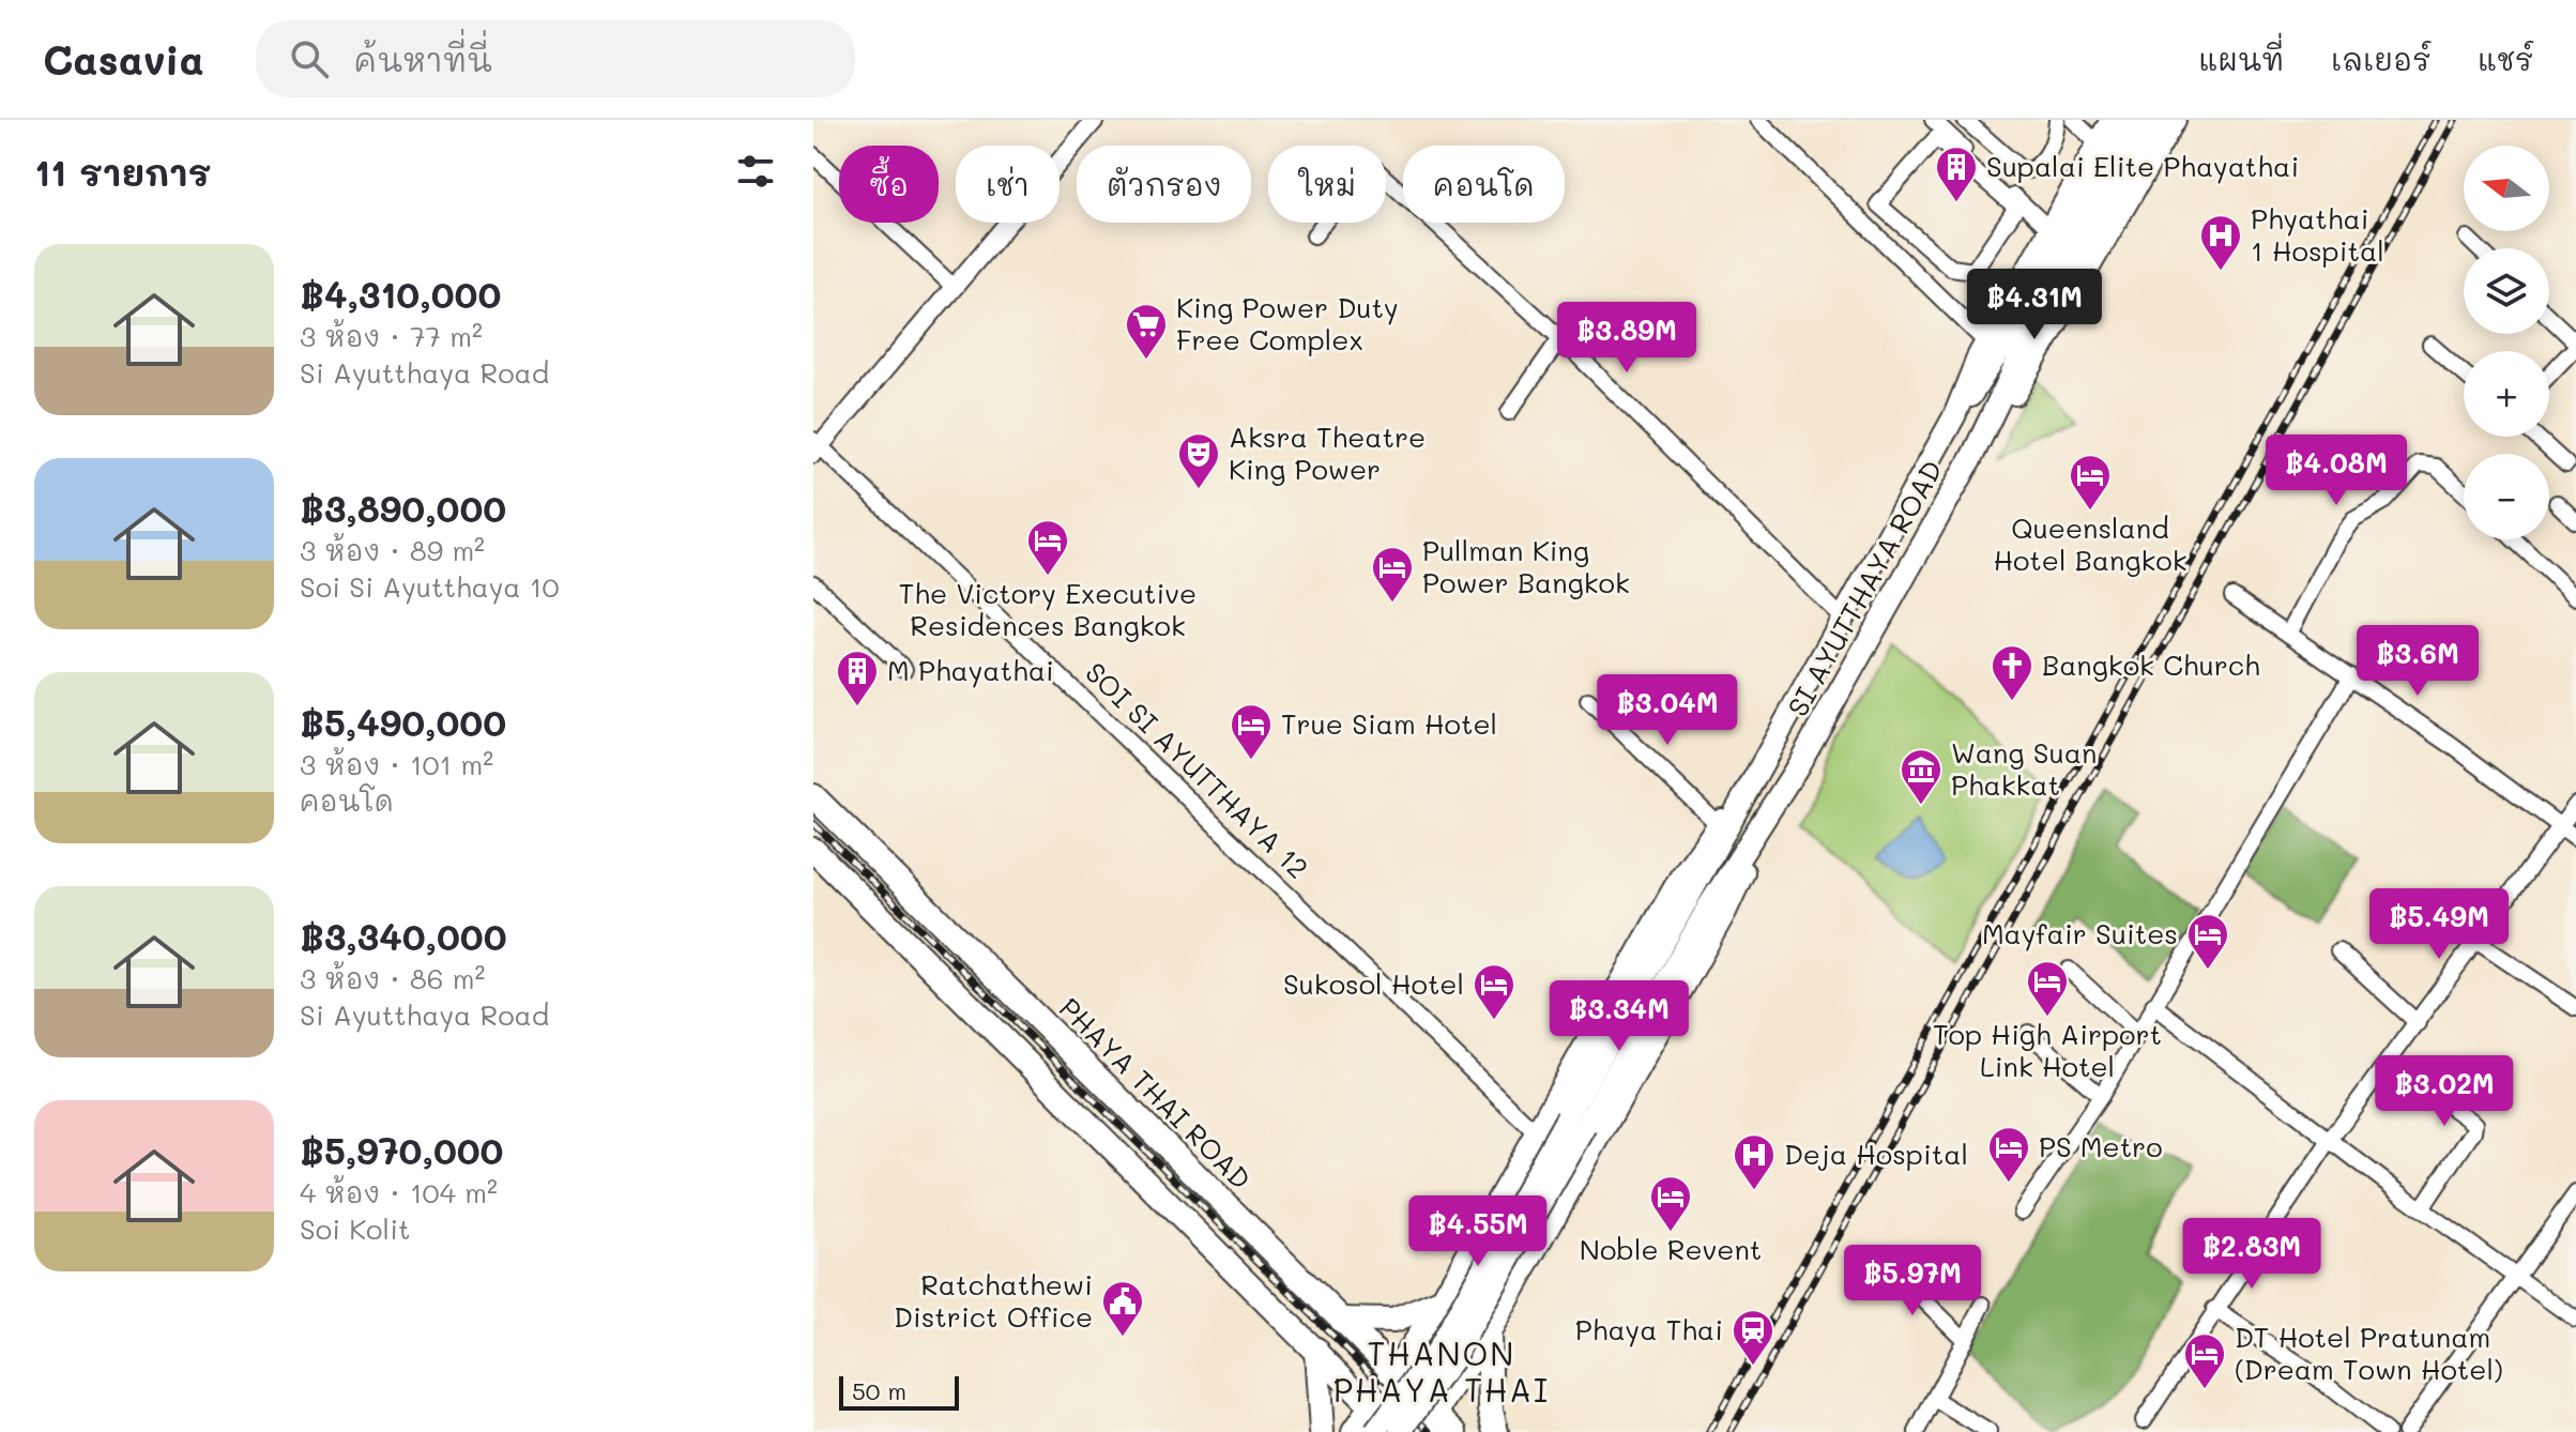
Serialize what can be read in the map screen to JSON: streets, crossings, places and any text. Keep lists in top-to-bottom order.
{
  "streets": {
    "main road": ["SI AYUTTHAYA ROAD", "PHAYA THAI ROAD"],
    "street": ["SOI SI AYUTTHAYA 12"]
  },
  "crossings": [
    ["SI AYUTTHAYA ROAD", "SOI SI AYUTTHAYA 12"],
    ["SI AYUTTHAYA ROAD", "PHAYA THAI ROAD"]
  ],
  "districts": ["THANON PHAYA THAI"],
  "places": {
    "building": ["Supalai Elite Phayathai", "M Phayathai"],
    "hospital": ["Phyathai 1 Hospital", "Deja Hospital"],
    "supermarket": ["King Power Duty Free Complex"],
    "theatre": ["Aksra Theatre King Power"],
    "hotel": [
      "Queensland Hotel Bangkok",
      "The Victory Executive Residences Bangkok",
      "Pullman King Power Bangkok",
      "True Siam Hotel",
      "Mayfair Suites",
      "Top High Airport Link Hotel",
      "Sukosol Hotel",
      "PS Metro",
      "Noble Revent",
      "DT Hotel Pratunam (Dream Town Hotel)"
    ],
    "church": ["Bangkok Church"],
    "museum": ["Wang Suan Phakkat"],
    "public building": ["Ratchathewi District Office"],
    "station": ["Phaya Thai"]
  },
  "scale_bar": "50 m",
  "north": "left",
  "page": {
    "header": "Casavia",
    "search": "ค้นหาที่นี่",
    "nav": ["แผนที่", "เลเยอร์", "แชร์"],
    "heading": "11 รายการ",
    "map_buttons": ["+", "−"],
    "chip": [
      "ซื้อ",
      "เช่า",
      "ตัวกรอง",
      "ใหม่",
      "คอนโด"
    ],
    "list": [
      {
        "name": "฿4,310,000",
        "note": "3 ห้อง · 77 m² · Si Ayutthaya Road"
      },
      {
        "name": "฿3,890,000",
        "note": "3 ห้อง · 89 m² · Soi Si Ayutthaya 10"
      },
      {
        "name": "฿5,490,000",
        "note": "3 ห้อง · 101 m² · คอนโด"
      },
      {
        "name": "฿3,340,000",
        "note": "3 ห้อง · 86 m² · Si Ayutthaya Road"
      },
      {
        "name": "฿5,970,000",
        "note": "4 ห้อง · 104 m² · Soi Kolit"
      }
    ],
    "price": [
      "฿4.31M",
      "฿3.89M",
      "฿4.08M",
      "฿3.6M",
      "฿3.04M",
      "฿5.49M",
      "฿3.34M",
      "฿3.02M",
      "฿4.55M",
      "฿2.83M",
      "฿5.97M"
    ],
    "scale": "50 m"
  }
}
